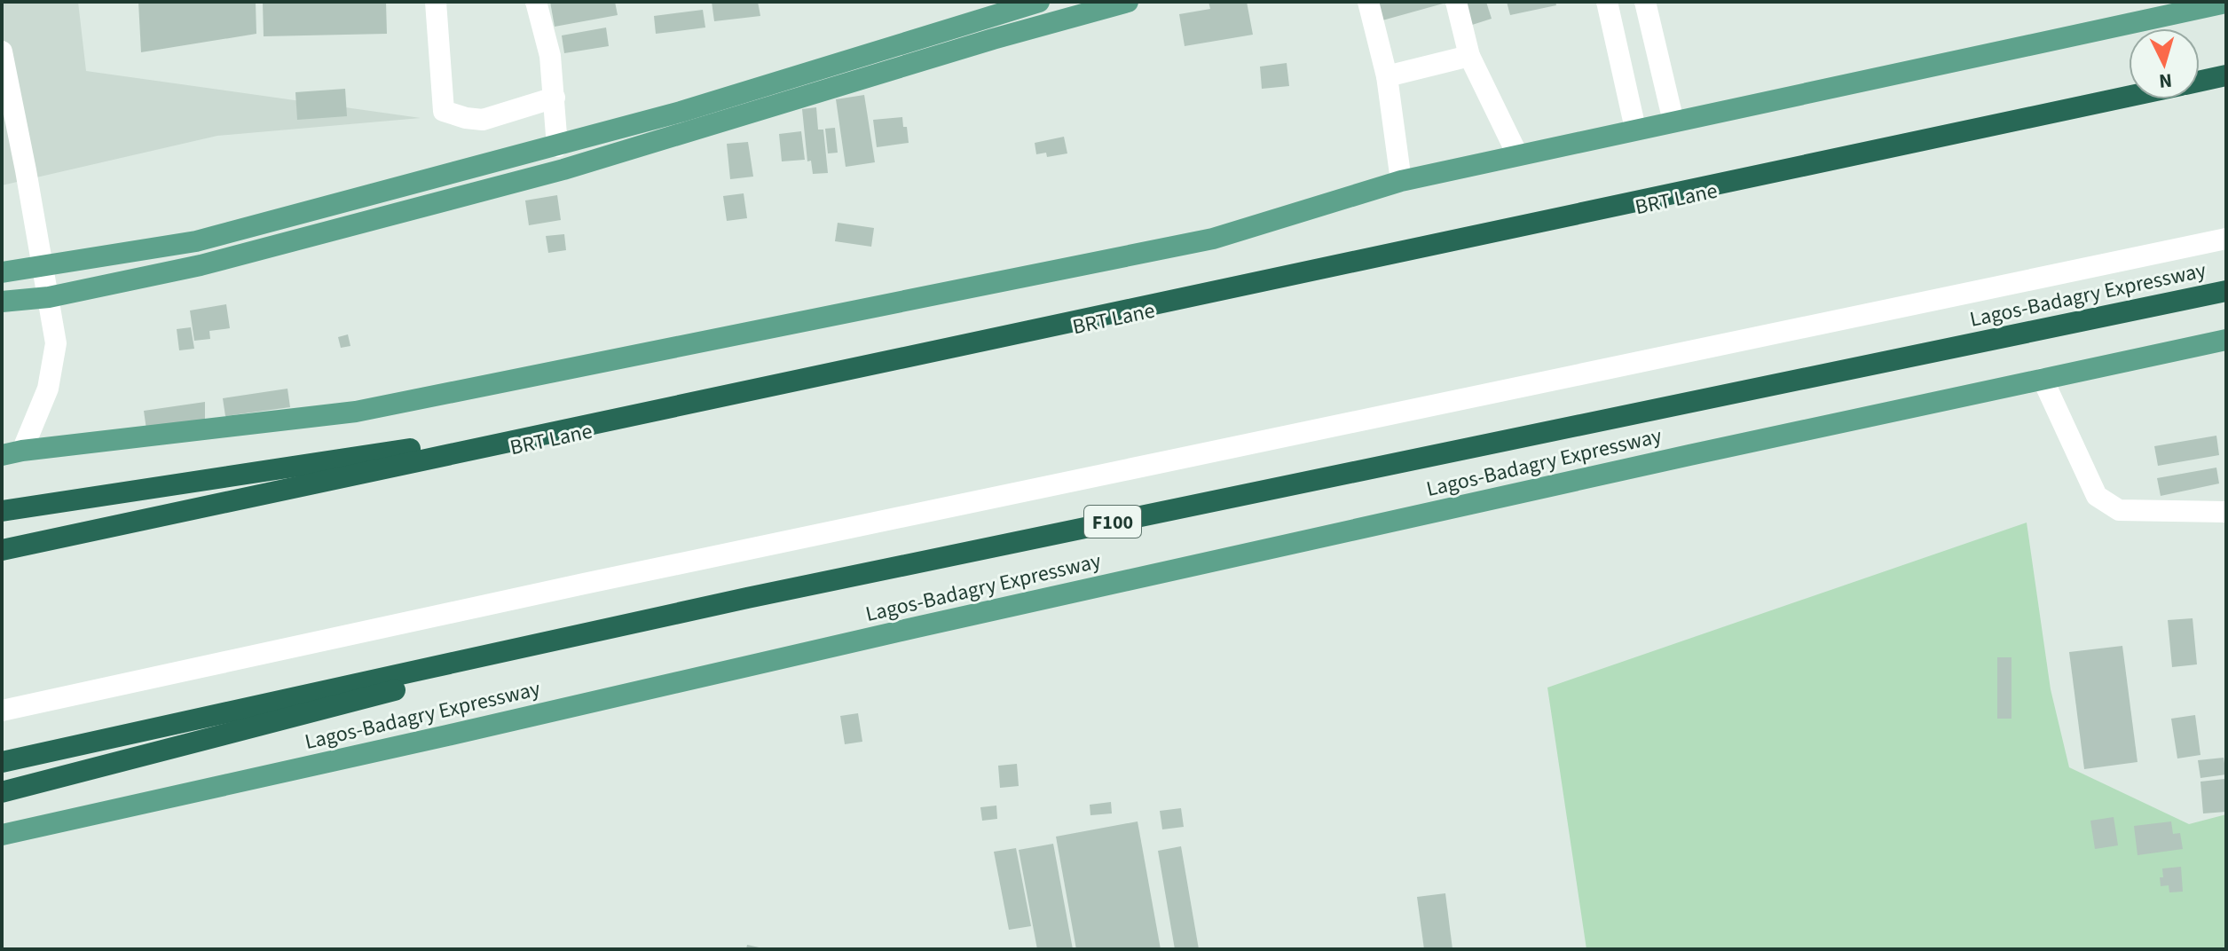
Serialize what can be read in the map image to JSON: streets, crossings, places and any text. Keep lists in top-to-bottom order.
{
  "streets": {
    "highway": ["Lagos-Badagry Expressway", "F100"],
    "street": ["BRT Lane"]
  },
  "north": "bottom"
}
